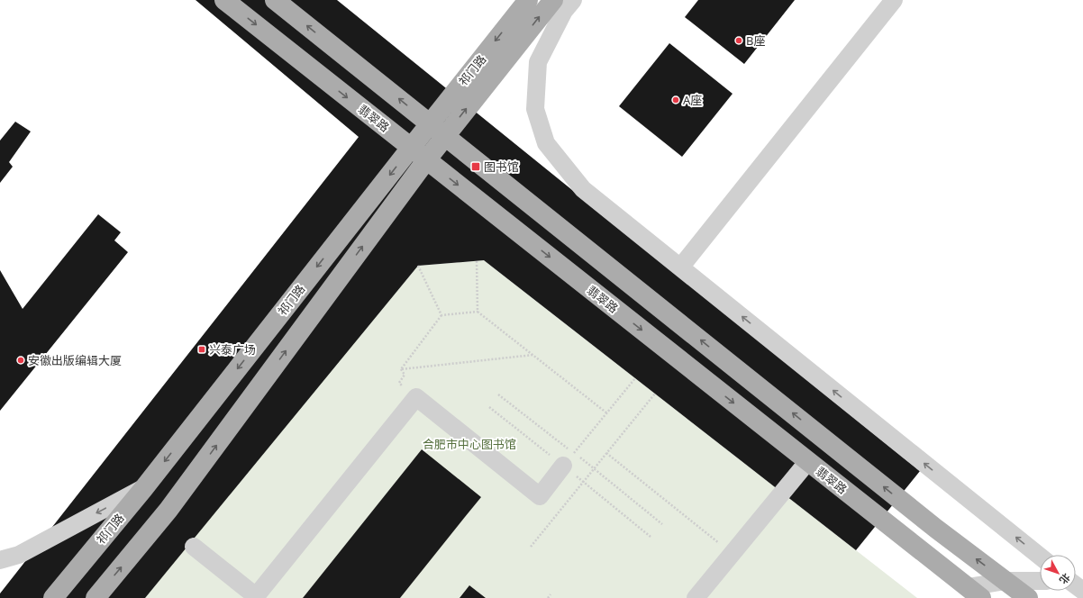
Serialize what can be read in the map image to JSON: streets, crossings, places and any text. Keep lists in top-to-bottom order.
{
  "streets": {
    "main road": ["祁门路", "翡翠路"]
  },
  "crossings": [
    ["祁门路", "翡翠路"]
  ],
  "parks": ["合肥市中心图书馆"],
  "places": {
    "other": ["B座", "A座", "安徽出版编辑大厦"],
    "transit": ["图书馆", "兴泰广场"]
  },
  "north": "bottom right"
}
